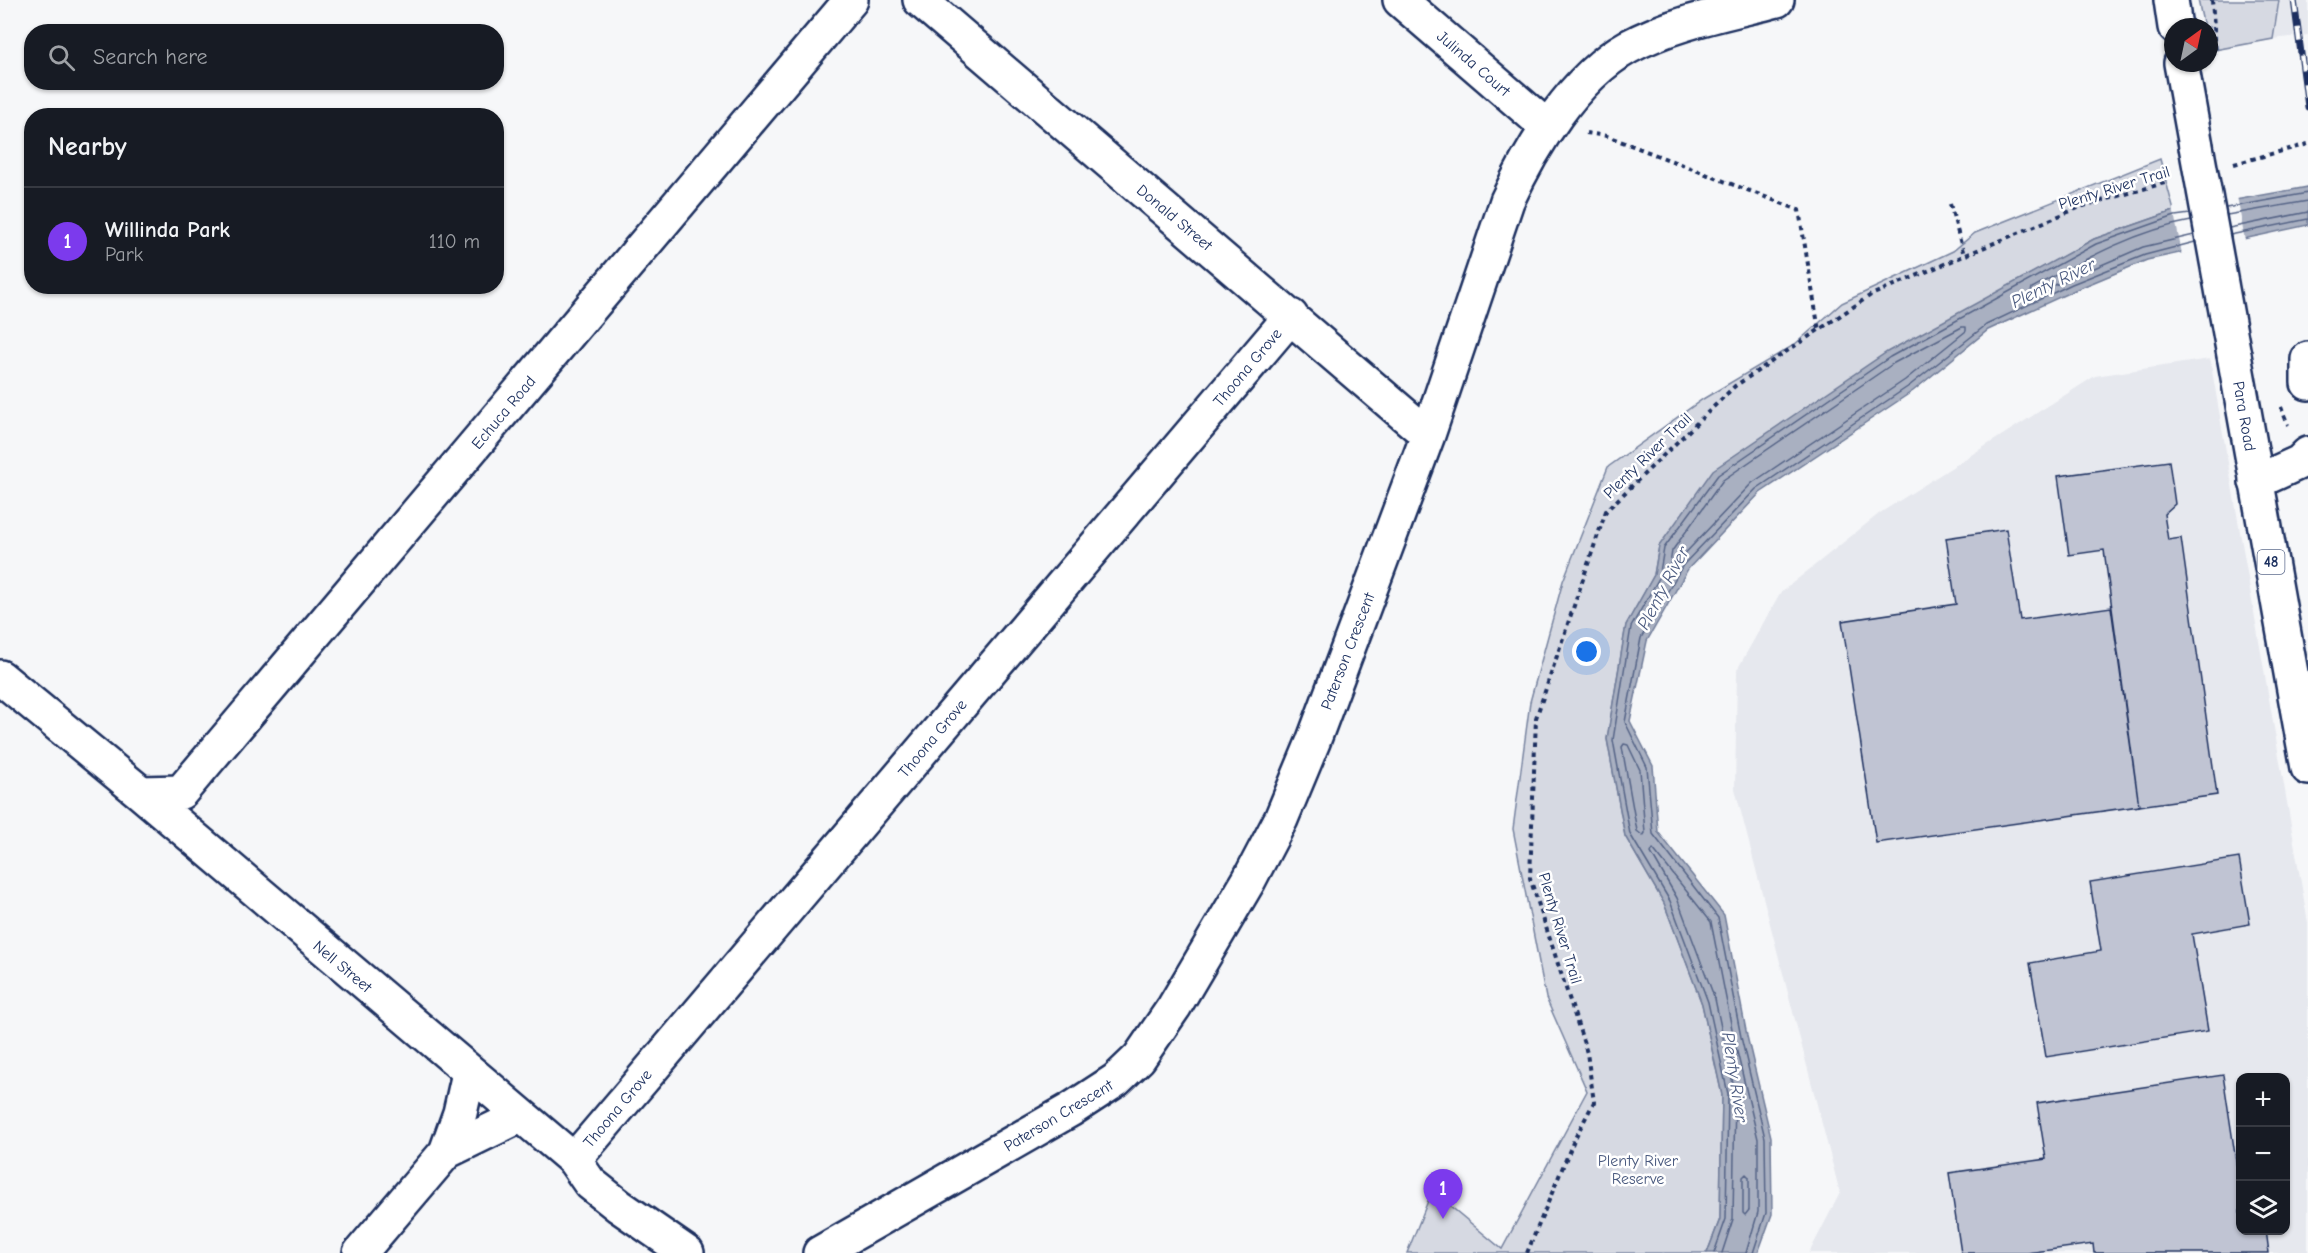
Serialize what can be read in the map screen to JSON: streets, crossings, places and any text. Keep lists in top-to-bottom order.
{
  "streets": {
    "street": [
      "Julinda Court",
      "Donald Street",
      "Thoona Grove",
      "Echuca Road",
      "Para Road",
      "48",
      "Paterson Crescent",
      "Nell Street"
    ],
    "path": ["Plenty River Trail"]
  },
  "crossings": [
    ["Julinda Court", "Paterson Crescent"],
    ["Donald Street", "Thoona Grove"],
    ["Donald Street", "Paterson Crescent"],
    ["Thoona Grove", "Nell Street"],
    ["Echuca Road", "Nell Street"]
  ],
  "water": ["Plenty River"],
  "parks": ["Plenty River Reserve"],
  "north": "top right",
  "page": {
    "search": "Search here",
    "heading": "Nearby",
    "list": [
      {
        "mark": "1",
        "name": "Willinda Park",
        "note": "Park",
        "value": "110 m"
      }
    ],
    "map_buttons": ["+", "−"],
    "pins": "1"
  }
}
